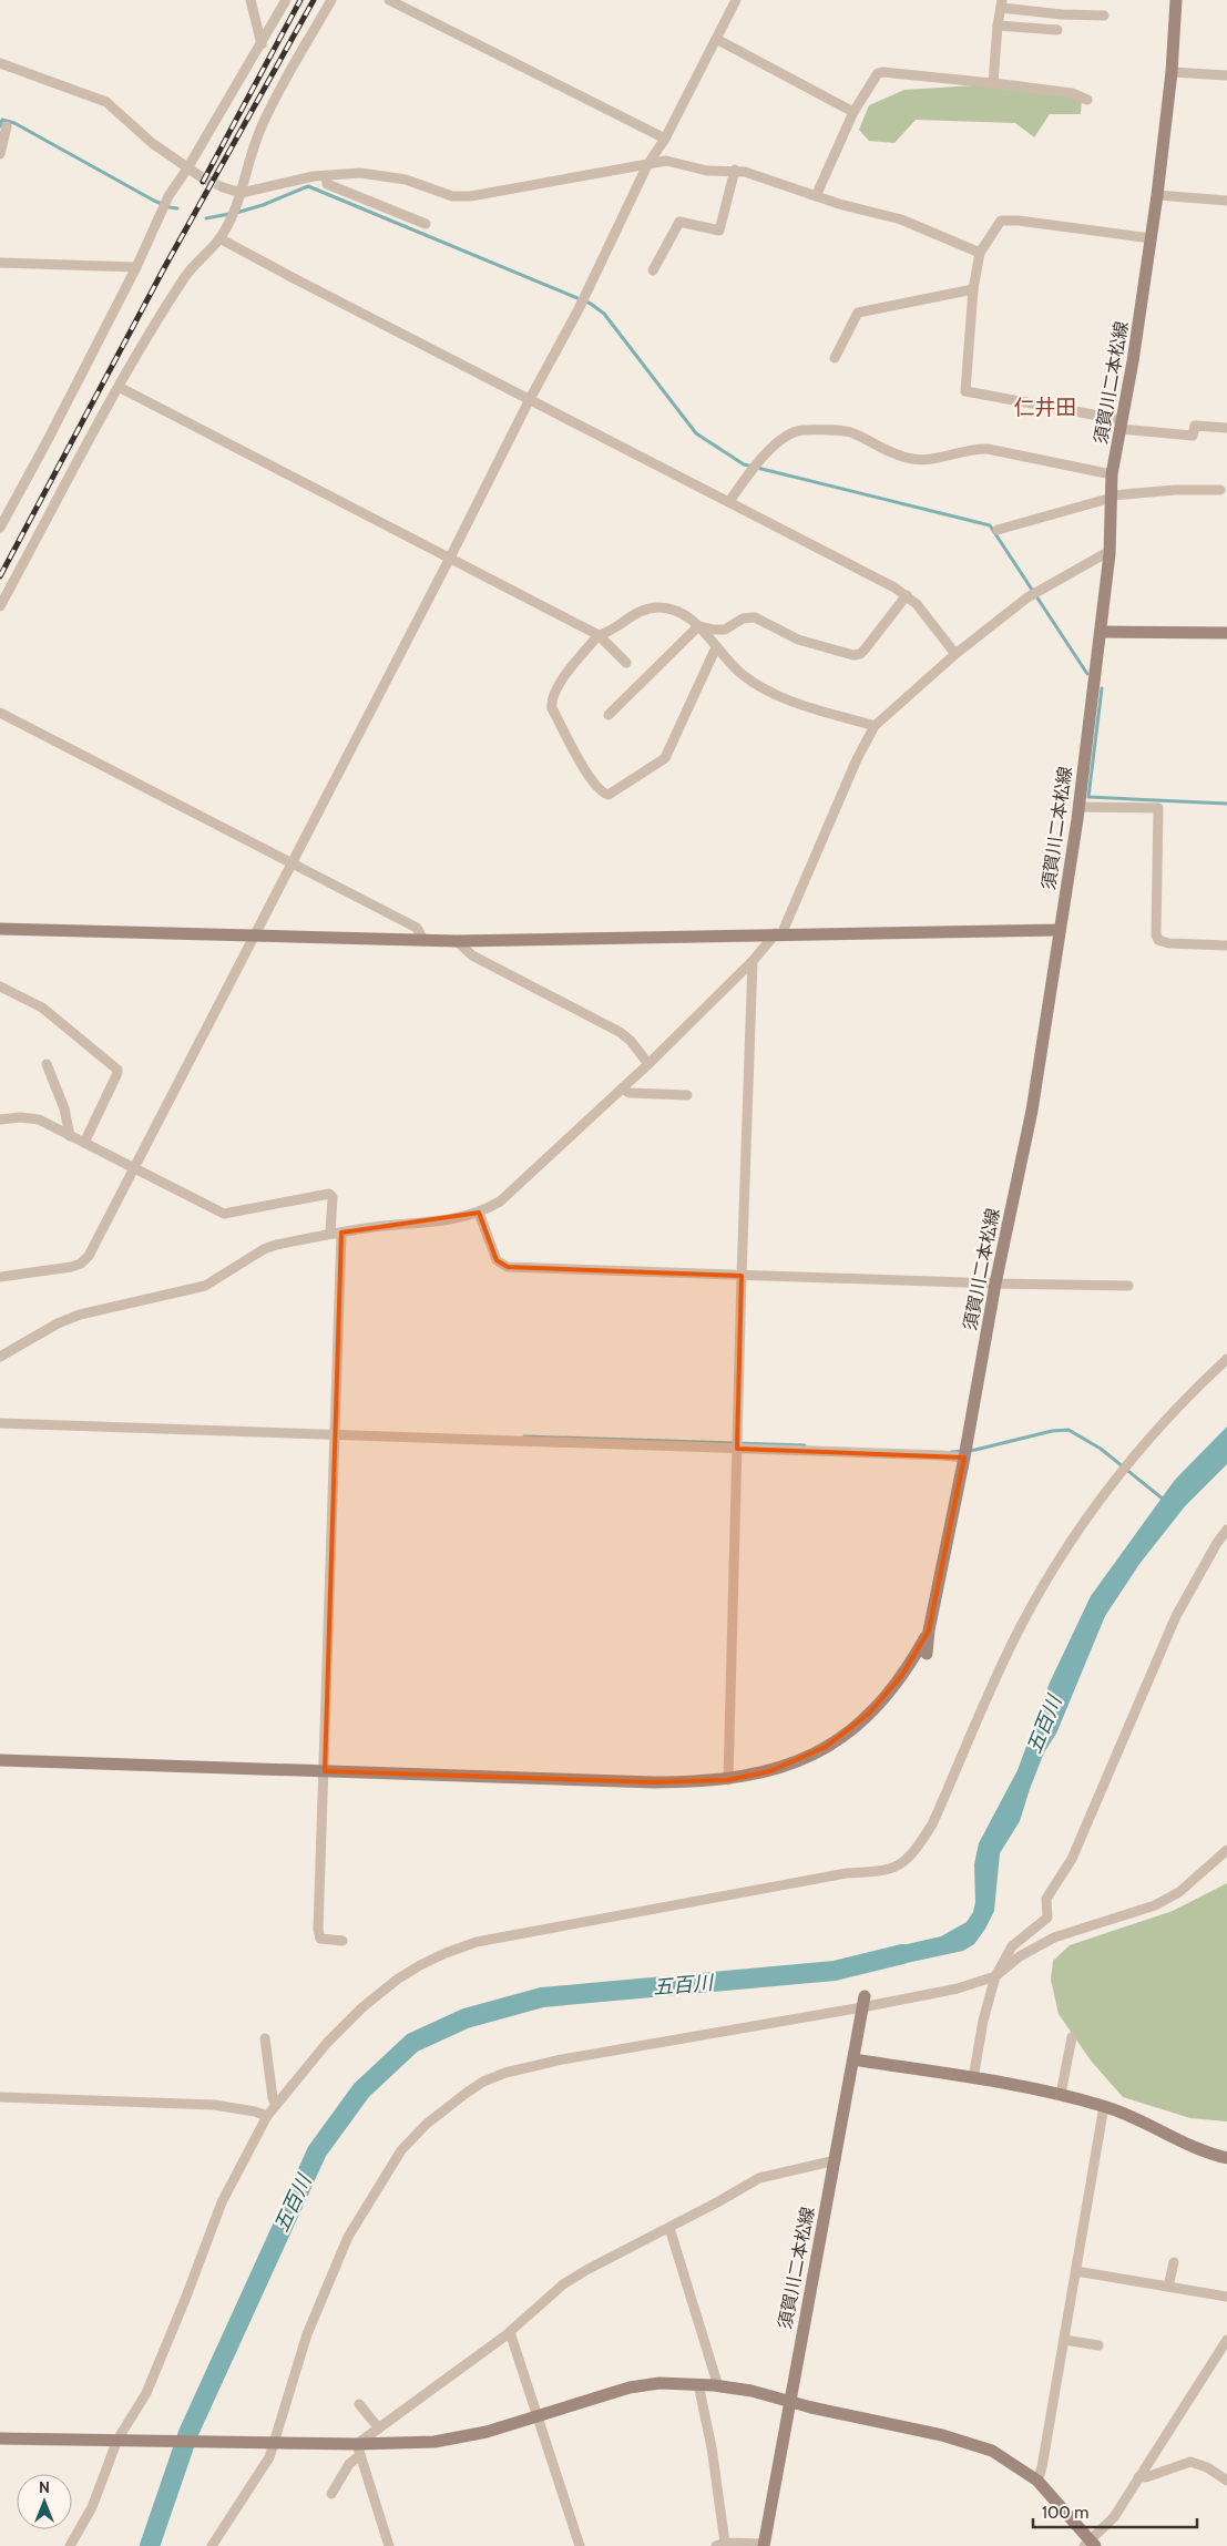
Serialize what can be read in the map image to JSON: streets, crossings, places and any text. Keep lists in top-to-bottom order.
{
  "streets": {
    "street": ["須賀川二本松線"]
  },
  "districts": ["仁井田"],
  "water": ["五百川"],
  "scale_bar": "100 m",
  "north": "top"
}
